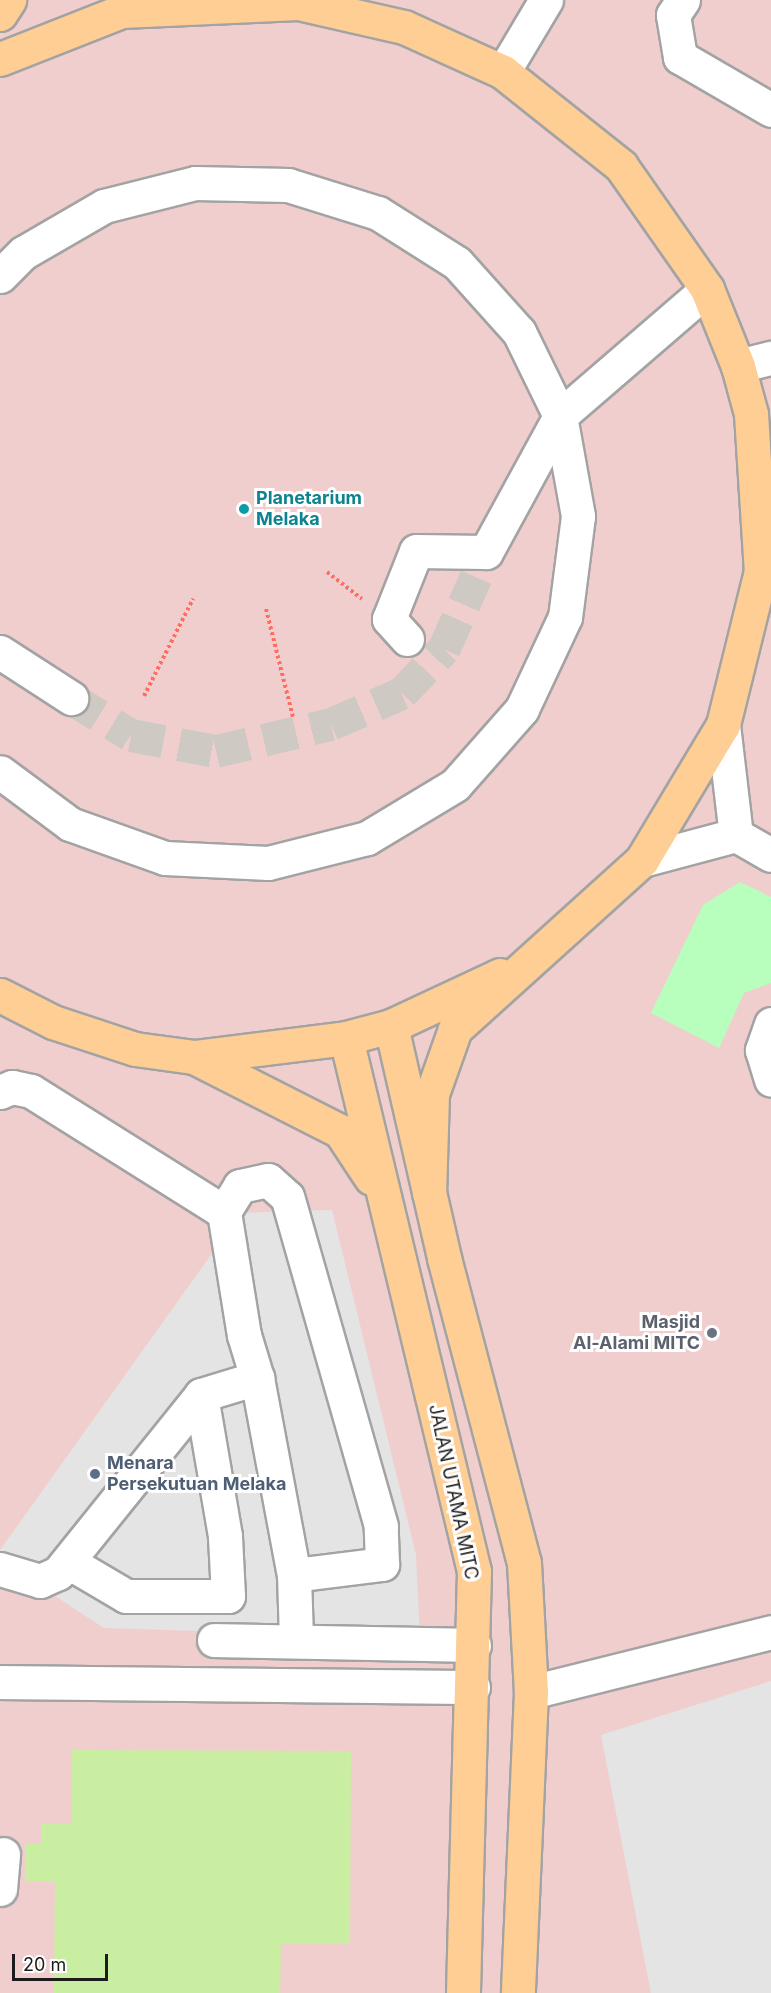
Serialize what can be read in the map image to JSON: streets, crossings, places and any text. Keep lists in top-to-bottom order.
{
  "streets": {
    "main road": ["JALAN UTAMA MITC"]
  },
  "places": ["Planetarium Melaka", "Masjid Al-Alami MITC", "Menara Persekutuan Melaka"],
  "scale_bar": "20 m"
}
